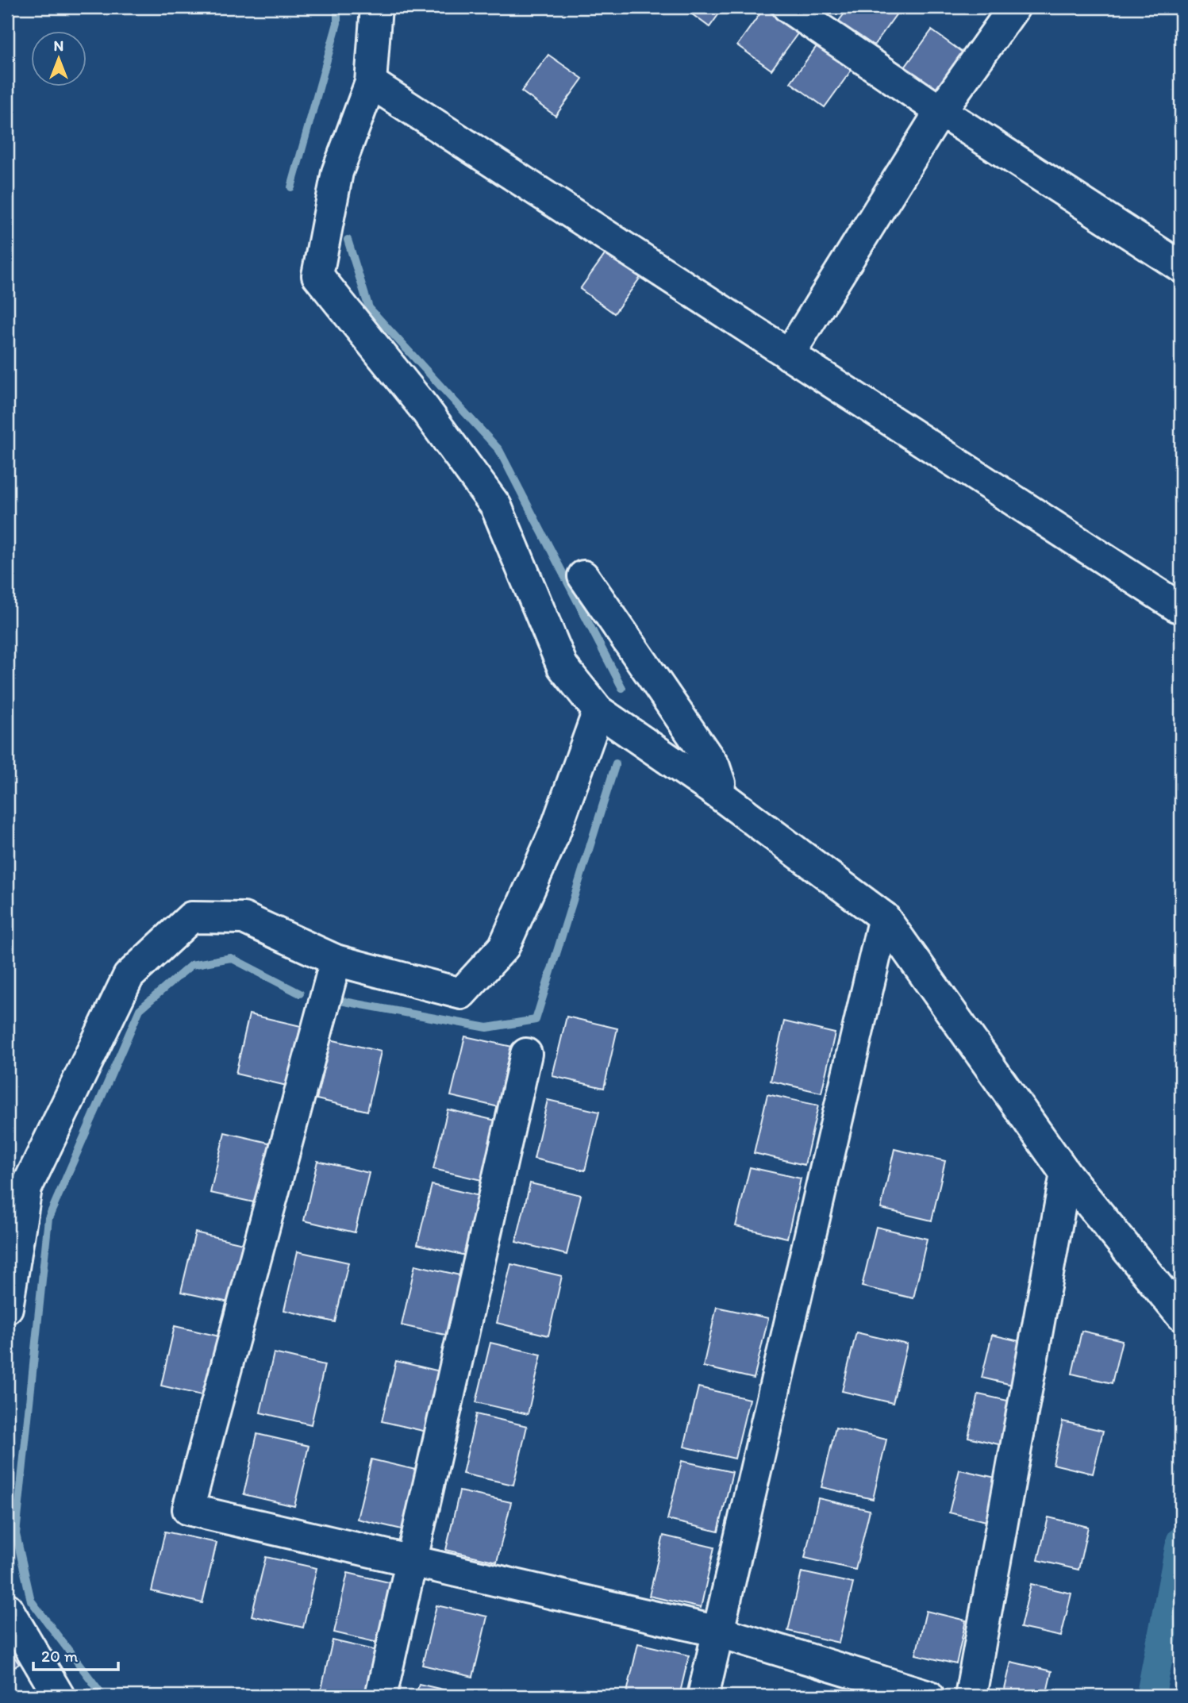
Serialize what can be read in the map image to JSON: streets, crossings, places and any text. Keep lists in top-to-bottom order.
{
  "scale_bar": "20 m",
  "north": "top"
}
